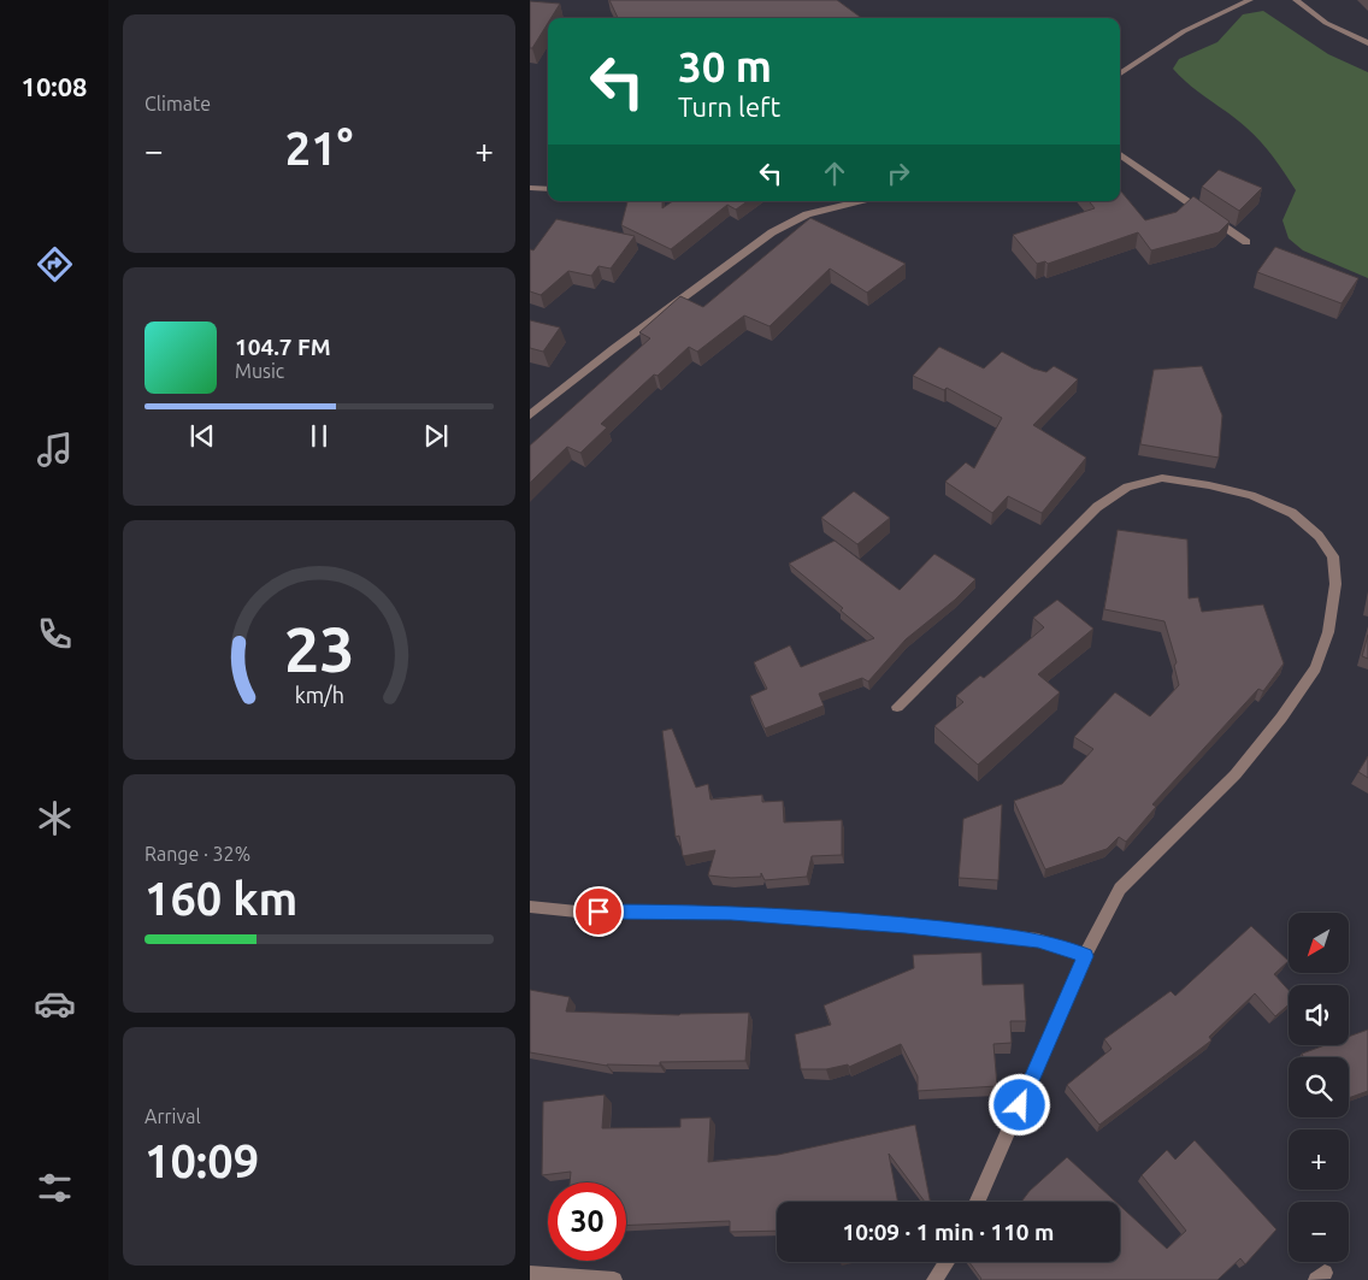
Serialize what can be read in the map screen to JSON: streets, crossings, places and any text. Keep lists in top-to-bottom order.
{
  "north": "bottom left",
  "page": {
    "tabs": "10:08",
    "tile": [
      "Climate",
      ["Range · 32%", "160 km"],
      ["Arrival", "10:09"]
    ],
    "turn": ["30 m", "Turn left"],
    "heat": ["−", "21°", "+"],
    "song": ["104.7 FM", "Music"],
    "map_buttons": ["+", "−"],
    "limit": "30",
    "trip": "10:09 · 1 min · 110 m",
    "gauge": ["23", "km/h"]
  }
}
